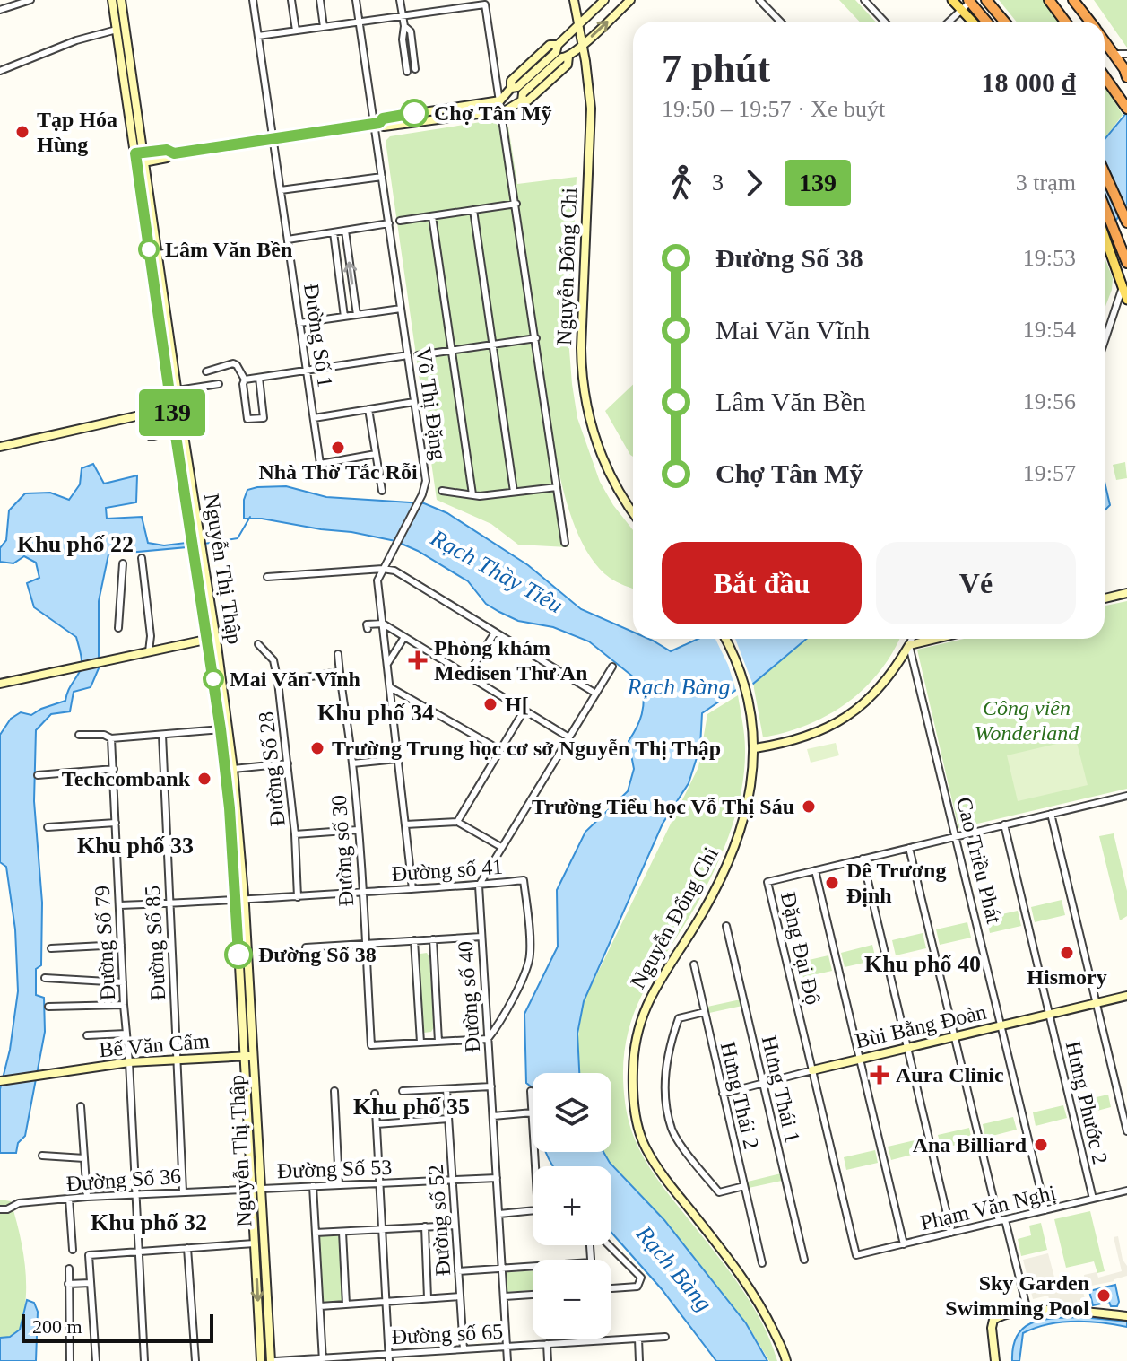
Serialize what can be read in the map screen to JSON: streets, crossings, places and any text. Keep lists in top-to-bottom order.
{
  "streets": {
    "main road": [
      "Nguyễn Đổng Chi",
      "Nguyễn Thị Thập",
      "Bùi Bằng Đoàn",
      "Bế Văn Cấm"
    ],
    "street": [
      "Đường Số 1",
      "Võ Thị Đặng",
      "Đường Số 28",
      "Đường số 30",
      "Cao Triều Phát",
      "Đường số 41",
      "Đường Số 79",
      "Đường Số 85",
      "Đặng Đại Độ",
      "Đường số 40",
      "Hưng Thái 1",
      "Hưng Thái 2",
      "Hưng Phước 2",
      "Đường Số 53",
      "Đường Số 36",
      "Phạm Văn Nghị",
      "Đường số 52",
      "Đường số 65"
    ]
  },
  "crossings": [
    ["Võ Thị Đặng", "Đường số 41"],
    ["Nguyễn Thị Thập", "Đường số 41"],
    ["Nguyễn Thị Thập", "Bế Văn Cấm"],
    ["Nguyễn Thị Thập", "Đường Số 53"],
    ["Nguyễn Thị Thập", "Đường Số 36"],
    ["Nguyễn Thị Thập", "Đường số 65"],
    ["Đường Số 28", "Đường số 41"],
    ["Đường số 30", "Đường số 41"],
    ["Cao Triều Phát", "Đặng Đại Độ"],
    ["Cao Triều Phát", "Bùi Bằng Đoàn"],
    ["Cao Triều Phát", "Phạm Văn Nghị"],
    ["Đường số 41", "Đường số 40"],
    ["Đường Số 79", "Bế Văn Cấm"],
    ["Đường Số 79", "Đường Số 36"],
    ["Đường Số 85", "Bế Văn Cấm"],
    ["Đường Số 85", "Đường Số 36"],
    ["Đặng Đại Độ", "Bùi Bằng Đoàn"],
    ["Đặng Đại Độ", "Hưng Phước 2"],
    ["Đặng Đại Độ", "Phạm Văn Nghị"],
    ["Đường số 40", "Đường Số 53"],
    ["Đường số 40", "Đường số 65"],
    ["Bùi Bằng Đoàn", "Hưng Thái 1"],
    ["Bùi Bằng Đoàn", "Hưng Thái 2"],
    ["Bùi Bằng Đoàn", "Hưng Phước 2"],
    ["Hưng Phước 2", "Phạm Văn Nghị"],
    ["Đường Số 53", "Đường Số 36"],
    ["Đường Số 53", "Đường số 52"],
    ["Đường số 52", "Đường số 65"]
  ],
  "districts": [
    "Khu phố 22",
    "Khu phố 34",
    "Khu phố 33",
    "Khu phố 40",
    "Khu phố 35",
    "Khu phố 32"
  ],
  "water": ["Rạch Thầy Tiêu", "Rạch Bàng"],
  "parks": ["Công viên Wonderland"],
  "places": {
    "other": [
      "Chợ Tân Mỹ",
      "Tạp Hóa Hùng",
      "Lâm Văn Bền",
      "Nhà Thờ Tắc Rỗi",
      "Mai Văn Vĩnh",
      "H[",
      "Trường Trung học cơ sở Nguyễn Thị Thập",
      "Techcombank",
      "Trường Tiểu học Vỗ Thị Sáu",
      "Dê Trương Định",
      "Hismory",
      "Đường Số 38",
      "Ana Billiard",
      "Sky Garden Swimming Pool"
    ],
    "health": ["Phòng khám Medisen Thư An", "Aura Clinic"]
  },
  "lines": ["bus line 139"],
  "scale_bar": "200 m",
  "page": {
    "on_map": "139",
    "heading": ["7 phút", "19:50 – 19:57 · Xe buýt", "18 000 ₫"],
    "legs": ["3", "139", "3 trạm"],
    "list": [
      {
        "name": "Đường Số 38",
        "value": "19:53"
      },
      {
        "name": "Mai Văn Vĩnh",
        "value": "19:54"
      },
      {
        "name": "Lâm Văn Bền",
        "value": "19:56"
      },
      {
        "name": "Chợ Tân Mỹ",
        "value": "19:57"
      }
    ],
    "buttons": ["Bắt đầu", "Vé"],
    "map_buttons": ["+", "−"],
    "scale": "200 m"
  }
}
